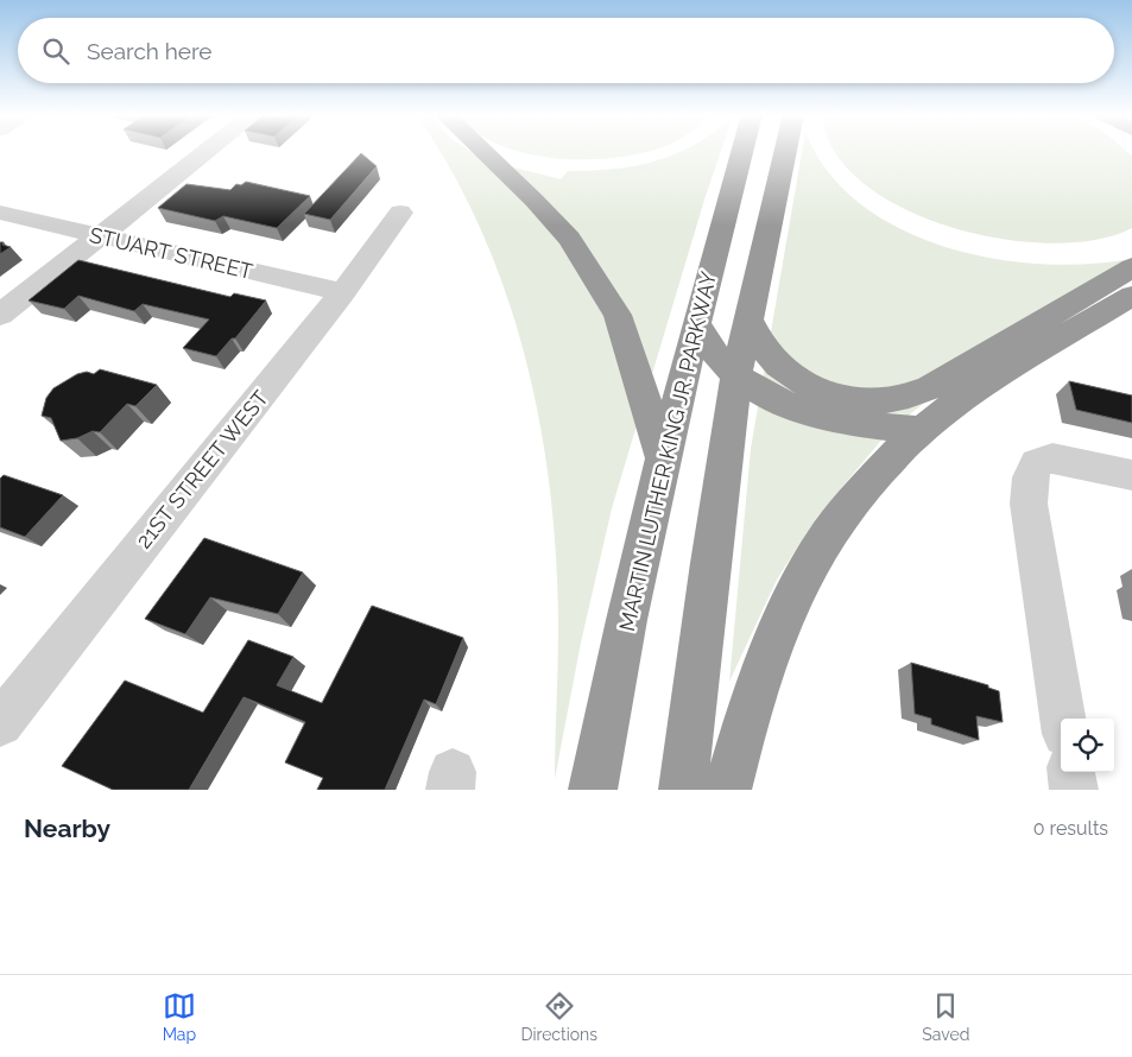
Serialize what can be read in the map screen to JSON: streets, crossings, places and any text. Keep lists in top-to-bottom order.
{
  "streets": {
    "highway": ["MARTIN LUTHER KING JR. PARKWAY"],
    "street": ["STUART STREET", "21ST STREET WEST"]
  },
  "crossings": [
    ["STUART STREET", "21ST STREET WEST"]
  ],
  "page": {
    "search": "Search here",
    "heading": ["Nearby", "0 results"],
    "nav": ["Map", "Directions", "Saved"]
  }
}
